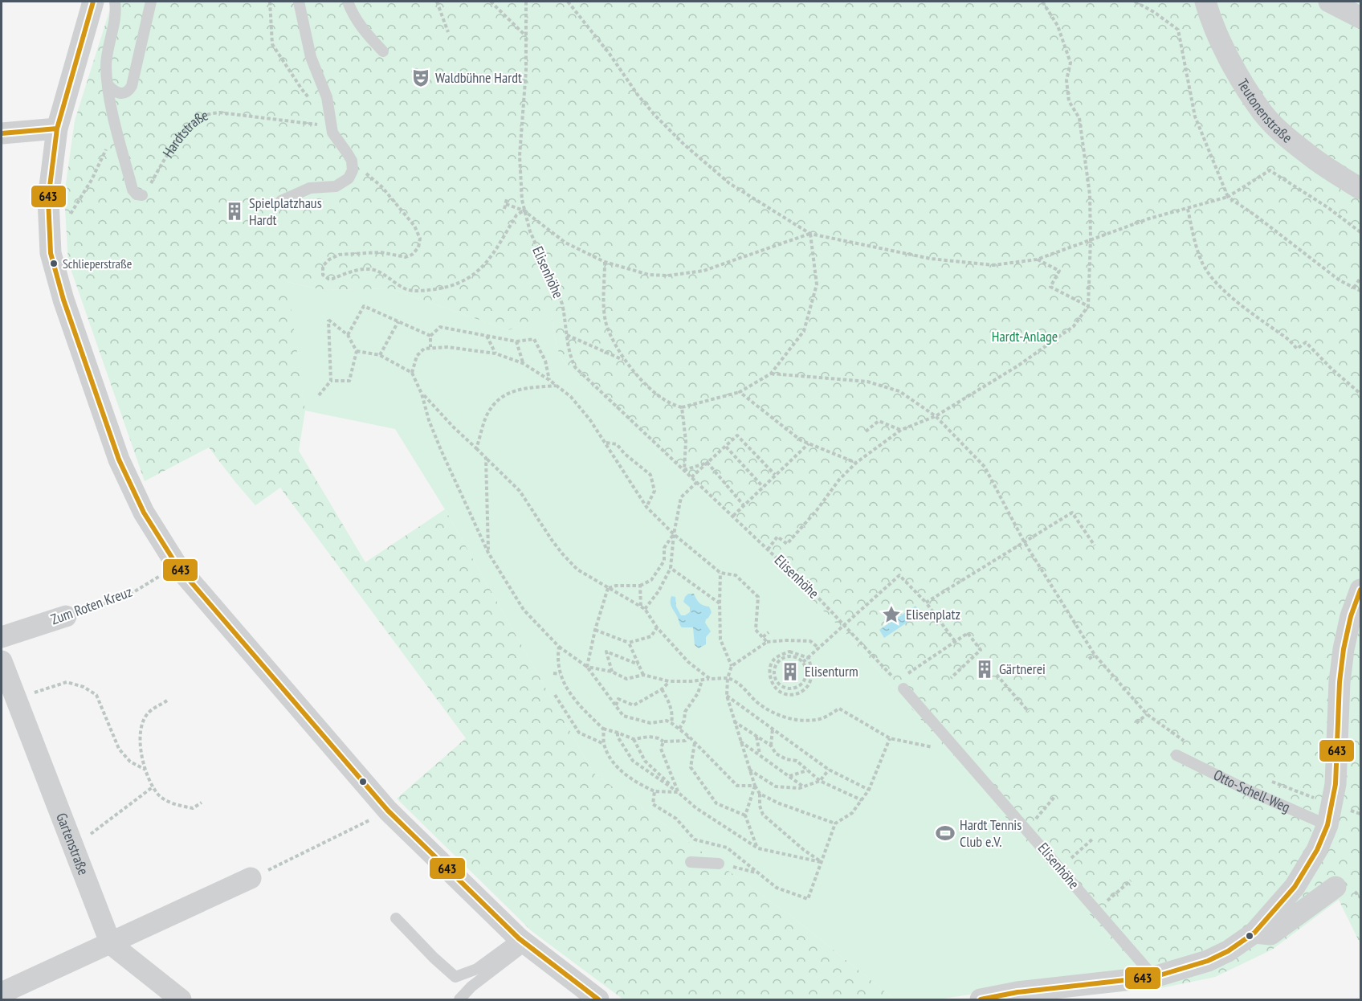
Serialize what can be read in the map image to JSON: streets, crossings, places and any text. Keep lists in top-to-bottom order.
{
  "streets": {
    "street": ["Teutonenstraße", "Zum Roten Kreuz", "Gartenstraße"],
    "lane": ["Elisenhöhe", "Otto-Schell-Weg"],
    "path": ["Hardtstraße"]
  },
  "parks": ["Hardt-Anlage"],
  "places": {
    "theatre": ["Waldbühne Hardt"],
    "building": ["Spielplatzhaus Hardt", "Gärtnerei", "Elisenturm"],
    "other": ["Schlieperstraße"],
    "place": ["Elisenplatz"],
    "sports": ["Hardt Tennis Club e.V."]
  },
  "lines": ["transit line 643"]
}
